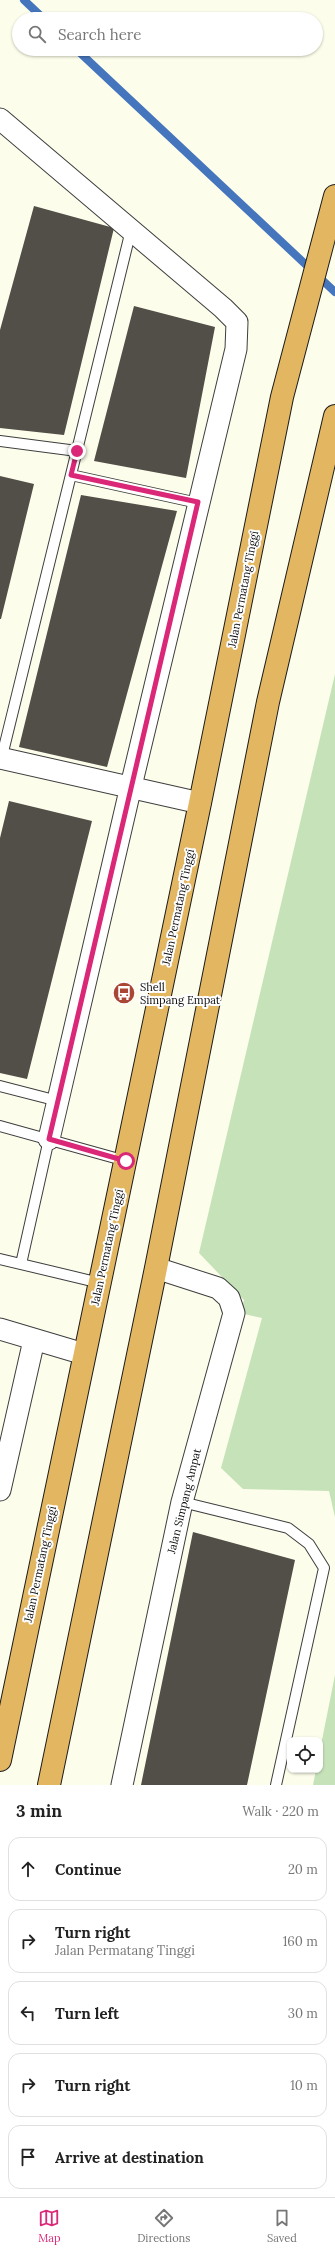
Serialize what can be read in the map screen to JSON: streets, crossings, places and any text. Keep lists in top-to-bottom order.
{
  "streets": {
    "highway": ["Jalan Permatang Tinggi"],
    "street": ["Jalan Simpang Ampat"]
  },
  "places": {
    "bus stop": ["Shell Simpang Empat"]
  },
  "page": {
    "search": "Search here",
    "heading": ["3 min", "Walk · 220 m"],
    "list": [
      ["Continue", "20 m"],
      ["Turn right", "Jalan Permatang Tinggi", "160 m"],
      ["Turn left", "30 m"],
      ["Turn right", "10 m"],
      "Arrive at destination"
    ],
    "nav": ["Map", "Directions", "Saved"]
  }
}
